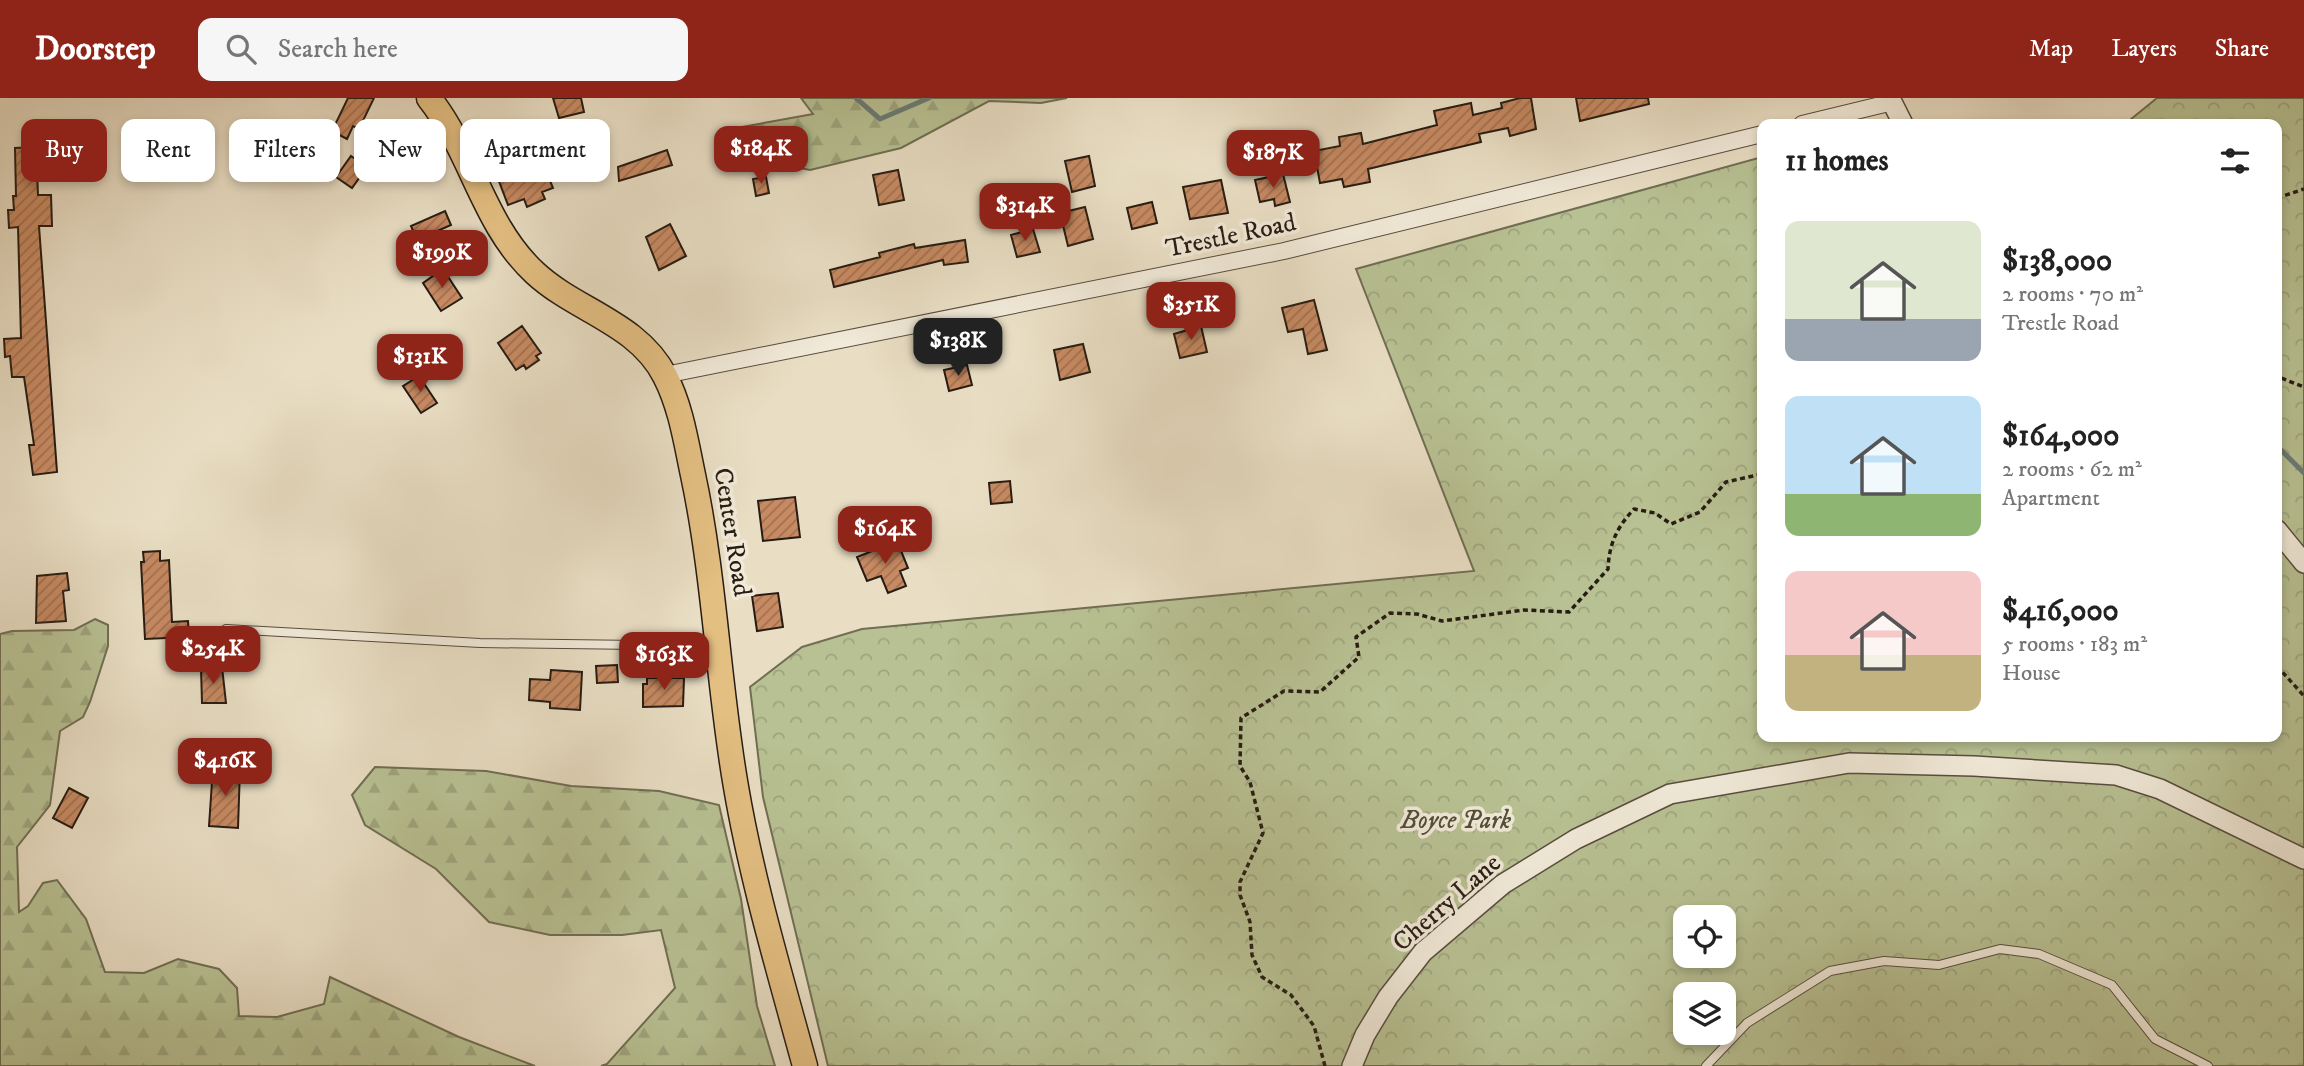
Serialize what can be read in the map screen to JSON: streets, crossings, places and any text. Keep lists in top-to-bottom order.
{
  "streets": {
    "main road": ["Center Road"],
    "street": ["Trestle Road", "Cherry Lane"]
  },
  "crossings": [
    ["Trestle Road", "Center Road"]
  ],
  "parks": ["Boyce Park"],
  "page": {
    "header": "Doorstep",
    "search": "Search here",
    "nav": ["Map", "Layers", "Share"],
    "chip": [
      "Buy",
      "Rent",
      "Filters",
      "New",
      "Apartment"
    ],
    "heading": "11 homes",
    "price": [
      "$184K",
      "$187K",
      "$314K",
      "$199K",
      "$351K",
      "$138K",
      "$131K",
      "$164K",
      "$254K",
      "$163K",
      "$416K"
    ],
    "list": [
      {
        "name": "$138,000",
        "note": "2 rooms · 70 m² · Trestle Road"
      },
      {
        "name": "$164,000",
        "note": "2 rooms · 62 m² · Apartment"
      },
      {
        "name": "$416,000",
        "note": "5 rooms · 183 m² · House"
      }
    ]
  }
}
